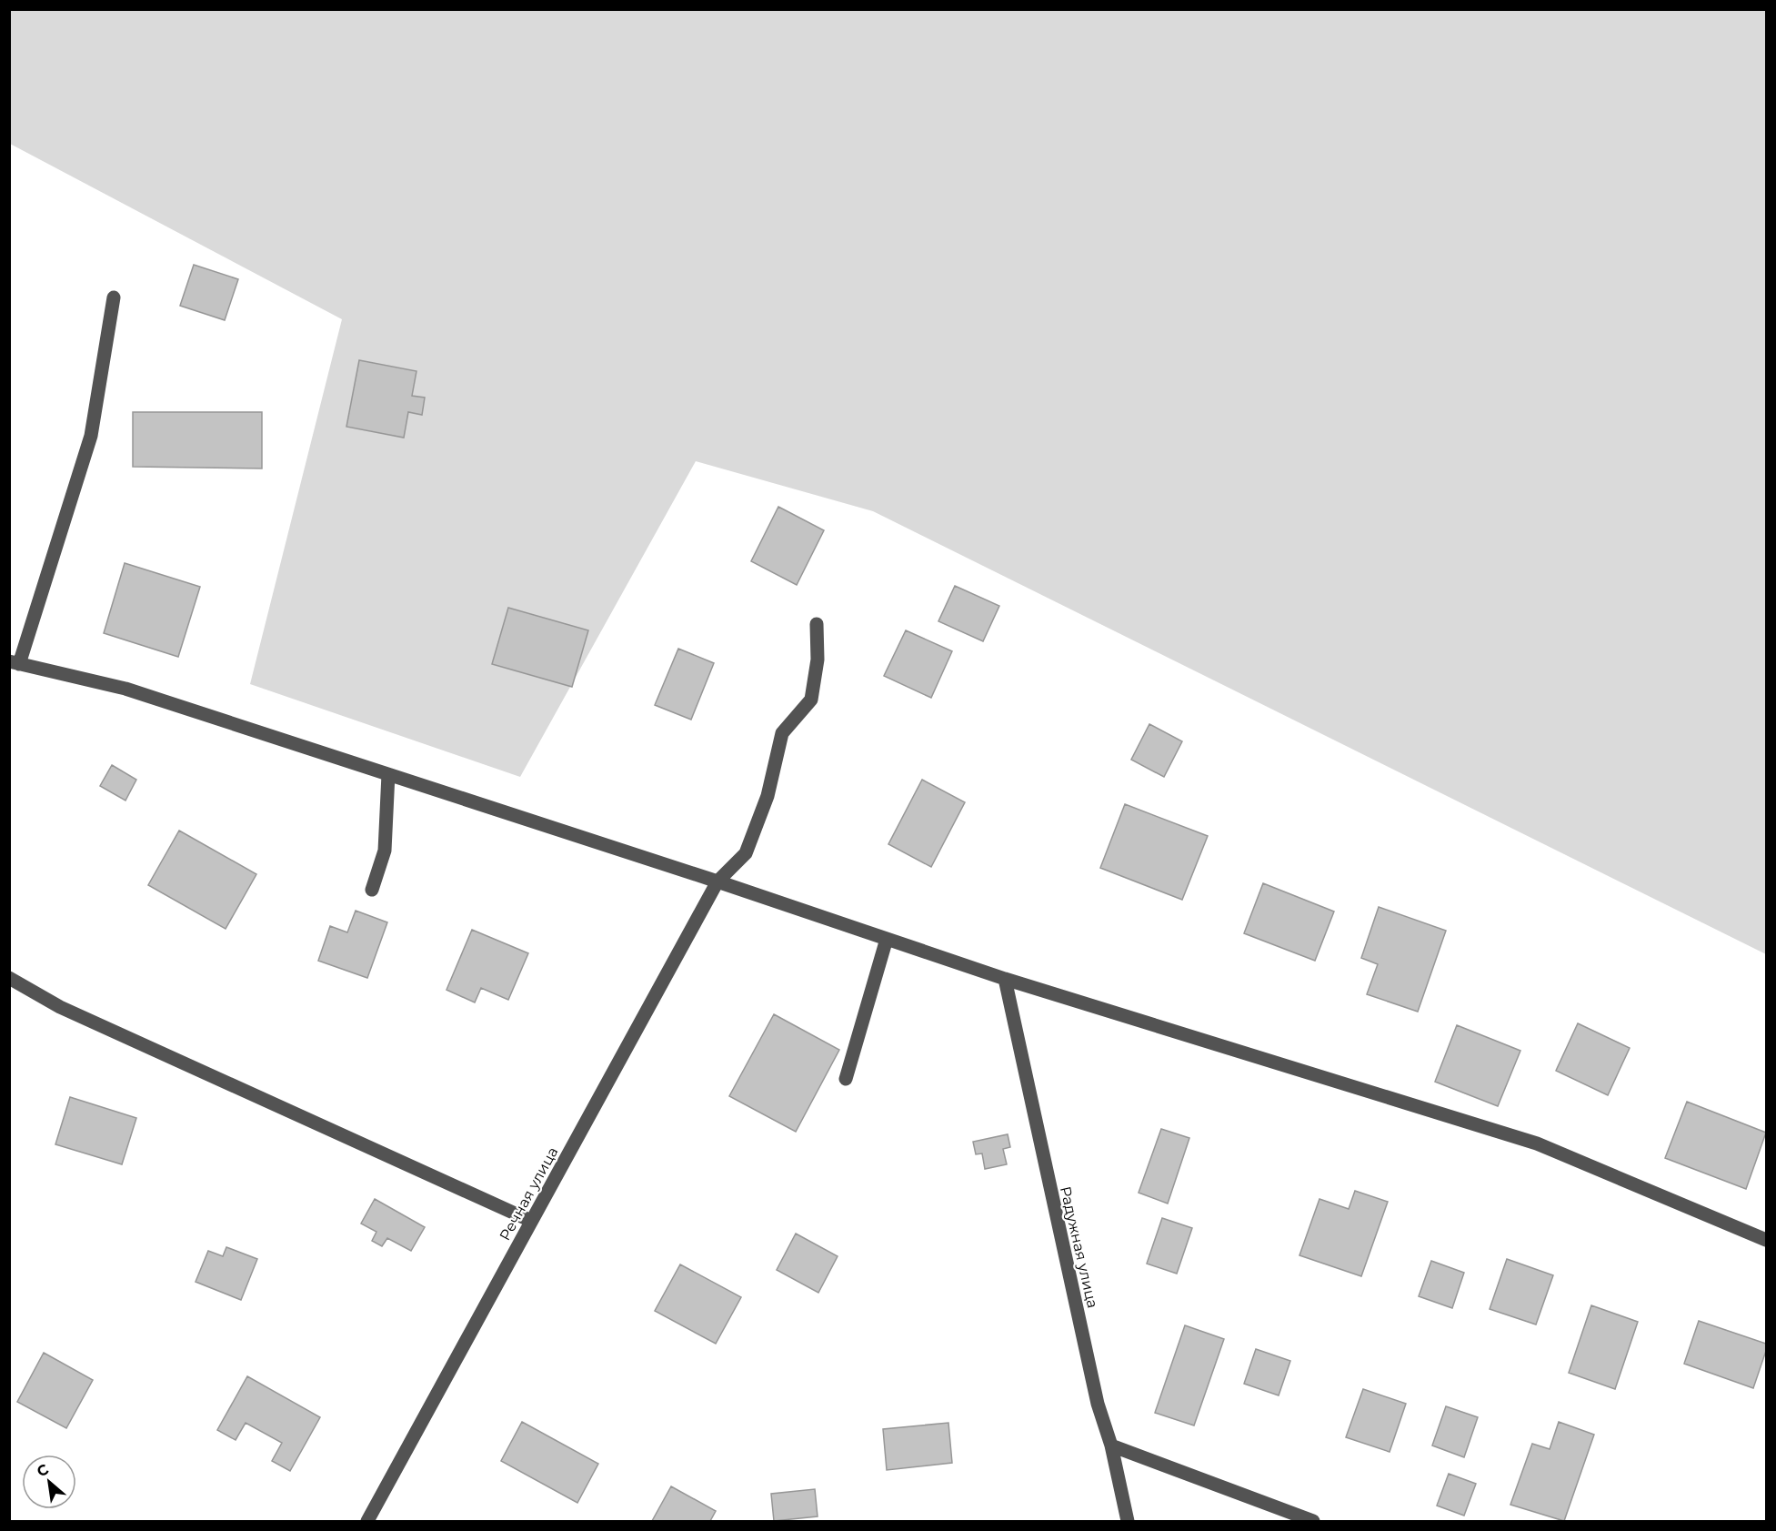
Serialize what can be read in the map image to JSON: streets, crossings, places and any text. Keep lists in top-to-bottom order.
{
  "streets": {
    "street": ["Речная улица", "Радужная улица"]
  },
  "north": "top left"
}
